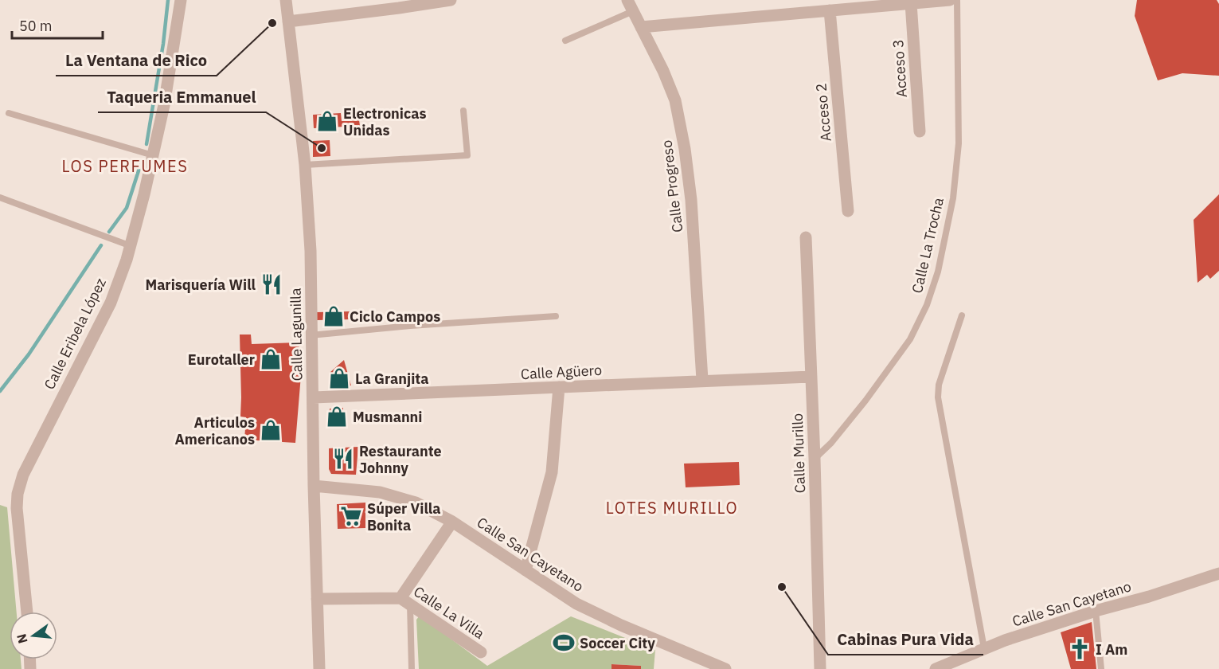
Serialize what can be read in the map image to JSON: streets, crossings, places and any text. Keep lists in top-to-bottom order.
{
  "streets": {
    "street": [
      "Acceso 3",
      "Acceso 2",
      "Calle Progreso",
      "Calle Eribela López",
      "Calle Lagunilla",
      "Calle Agüero",
      "Calle Murillo",
      "Calle San Cayetano",
      "Calle La Villa"
    ],
    "lane": ["Calle La Trocha"]
  },
  "crossings": [
    ["Calle Progreso", "Calle Agüero"],
    ["Calle La Trocha", "Calle Murillo"],
    ["Calle Lagunilla", "Calle Agüero"],
    ["Calle Lagunilla", "Calle San Cayetano"],
    ["Calle Lagunilla", "Calle La Villa"],
    ["Calle Agüero", "Calle Murillo"],
    ["Calle San Cayetano", "Calle La Villa"]
  ],
  "districts": ["LOS PERFUMES", "LOTES MURILLO"],
  "places": {
    "other": ["La Ventana de Rico", "Taqueria Emmanuel", "Cabinas Pura Vida"],
    "shop": [
      "Electronicas Unidas",
      "Ciclo Campos",
      "Eurotaller",
      "La Granjita",
      "Musmanni",
      "Articulos Americanos"
    ],
    "restaurant": ["Marisquería Will", "Restaurante Johnny"],
    "supermarket": ["Súper Villa Bonita"],
    "sports": ["Soccer City"],
    "church": ["I Am"]
  },
  "scale_bar": "50 m",
  "north": "left"
}
